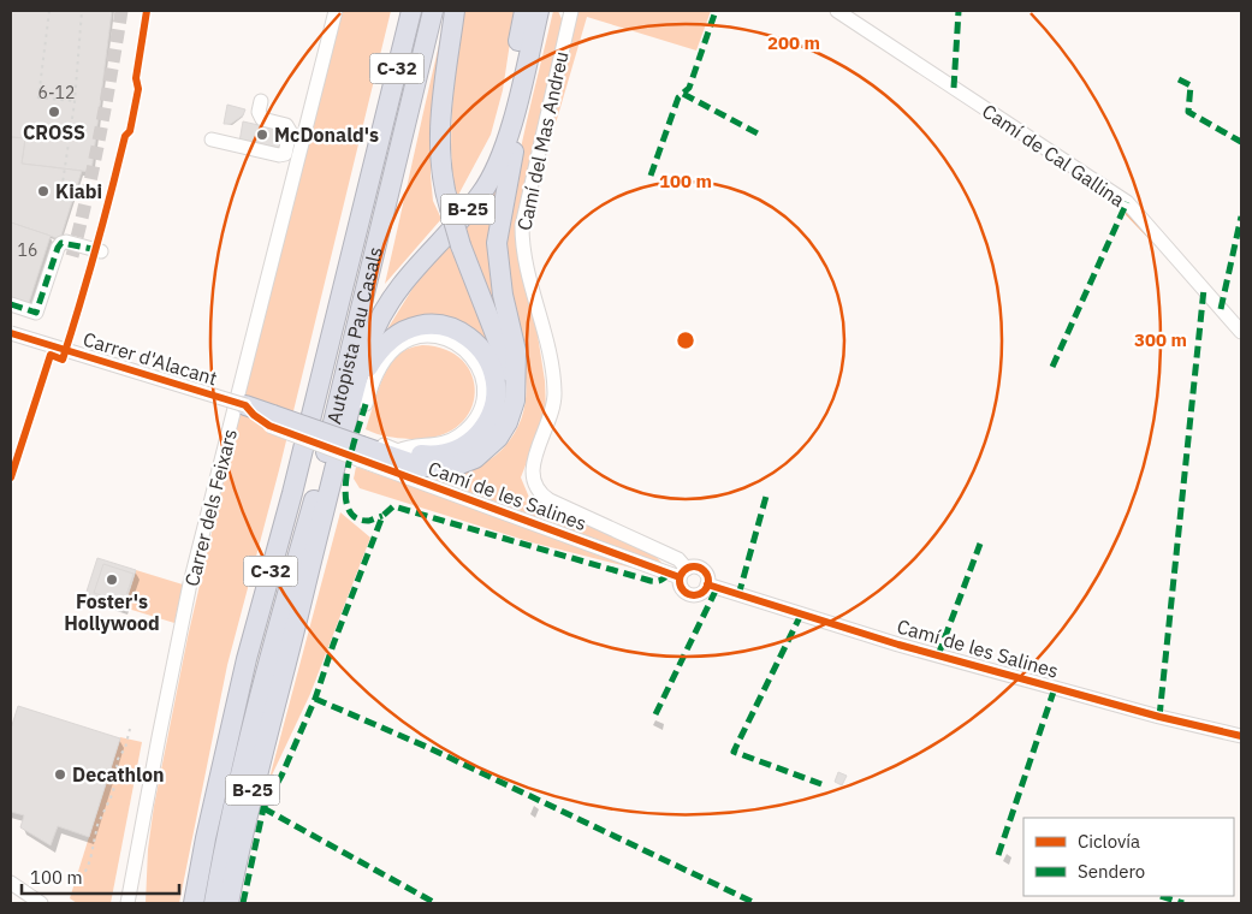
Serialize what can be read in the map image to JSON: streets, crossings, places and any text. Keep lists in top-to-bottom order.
{
  "streets": {
    "highway": ["C-32", "B-25", "Autopista Pau Casals"],
    "street": [
      "Camí del Mas Andreu",
      "Camí de Cal Gallina",
      "Carrer d'Alacant",
      "Camí de les Salines",
      "Carrer dels Feixars"
    ]
  },
  "crossings": [
    ["Camí del Mas Andreu", "Camí de les Salines"]
  ],
  "places": [
    "CROSS",
    "McDonald's",
    "Kiabi",
    "Foster's Hollywood",
    "Decathlon"
  ],
  "house_numbers": ["6-12", "16"],
  "legend": ["Ciclovía", "Sendero"],
  "scale_bar": "100 m",
  "rings": ["200 m", "100 m", "300 m"]
}
